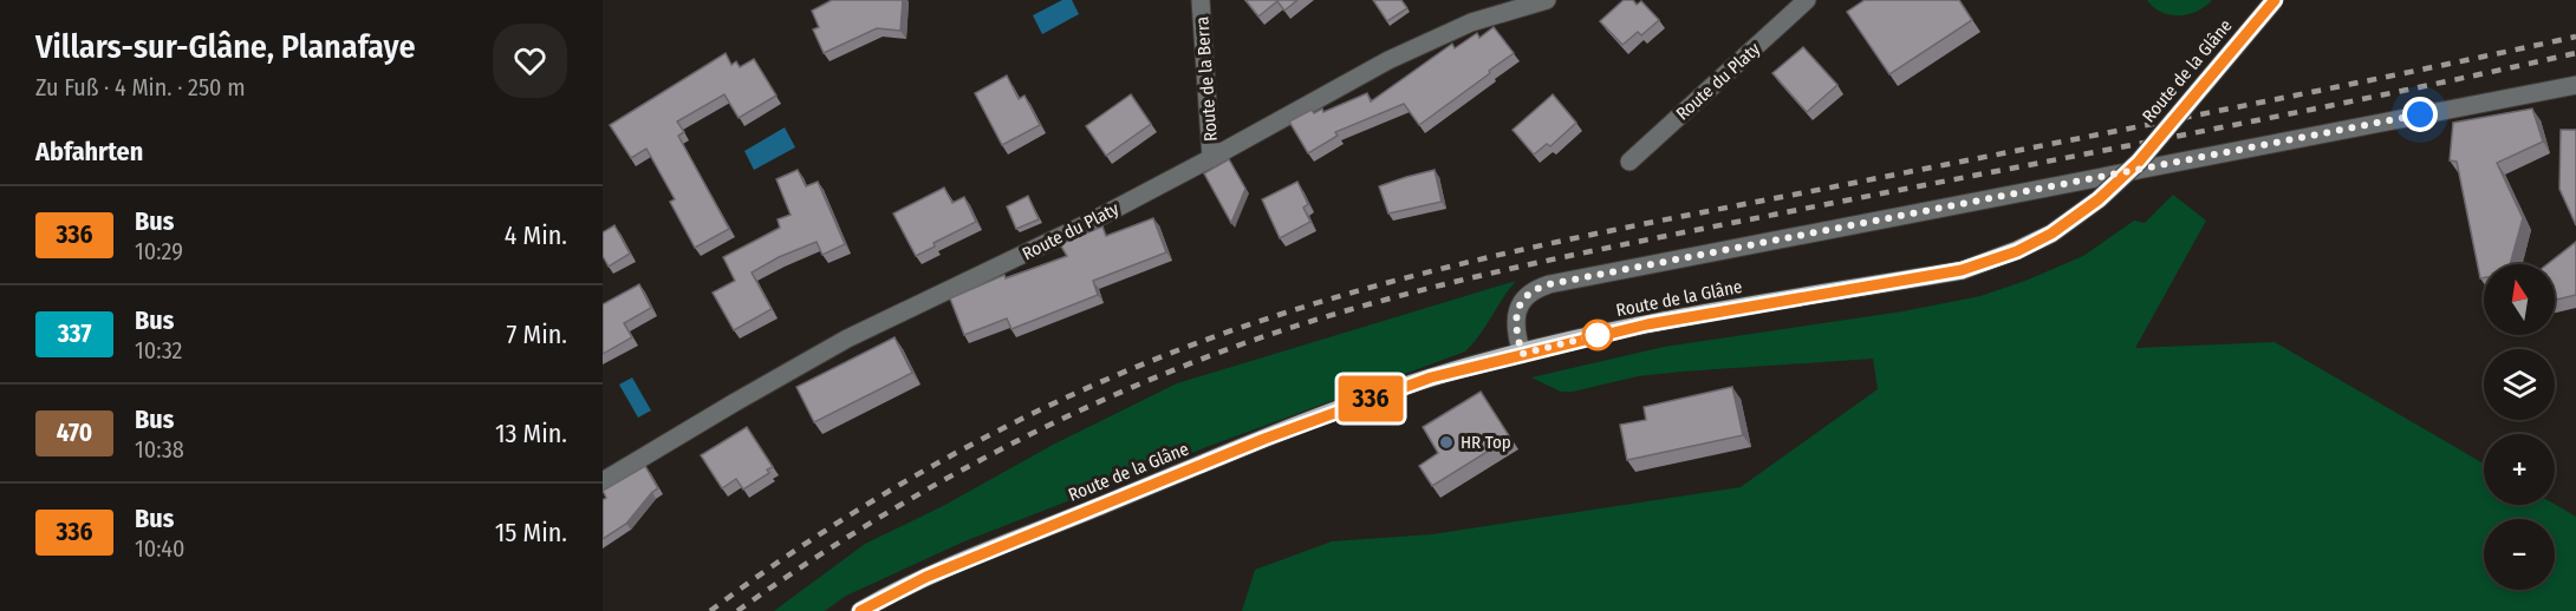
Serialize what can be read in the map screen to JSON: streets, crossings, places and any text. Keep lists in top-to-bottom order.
{
  "streets": {
    "main road": ["Route de la Glâne"],
    "street": ["Route de la Berra", "Route du Platy"]
  },
  "crossings": [
    ["Route de la Berra", "Route du Platy"]
  ],
  "places": ["HR Top"],
  "lines": ["bus line 336"],
  "north": "top",
  "page": {
    "heading": [
      ["Villars-sur-Glâne, Planafaye", "Zu Fuß · 4 Min. · 250 m"],
      "Abfahrten"
    ],
    "on_map": "336",
    "list": [
      {
        "mark": "336",
        "name": "Bus",
        "note": "10:29",
        "value": "4 Min."
      },
      {
        "mark": "337",
        "name": "Bus",
        "note": "10:32",
        "value": "7 Min."
      },
      {
        "mark": "470",
        "name": "Bus",
        "note": "10:38",
        "value": "13 Min."
      },
      {
        "mark": "336",
        "name": "Bus",
        "note": "10:40",
        "value": "15 Min."
      }
    ],
    "map_buttons": ["+", "−"]
  }
}
